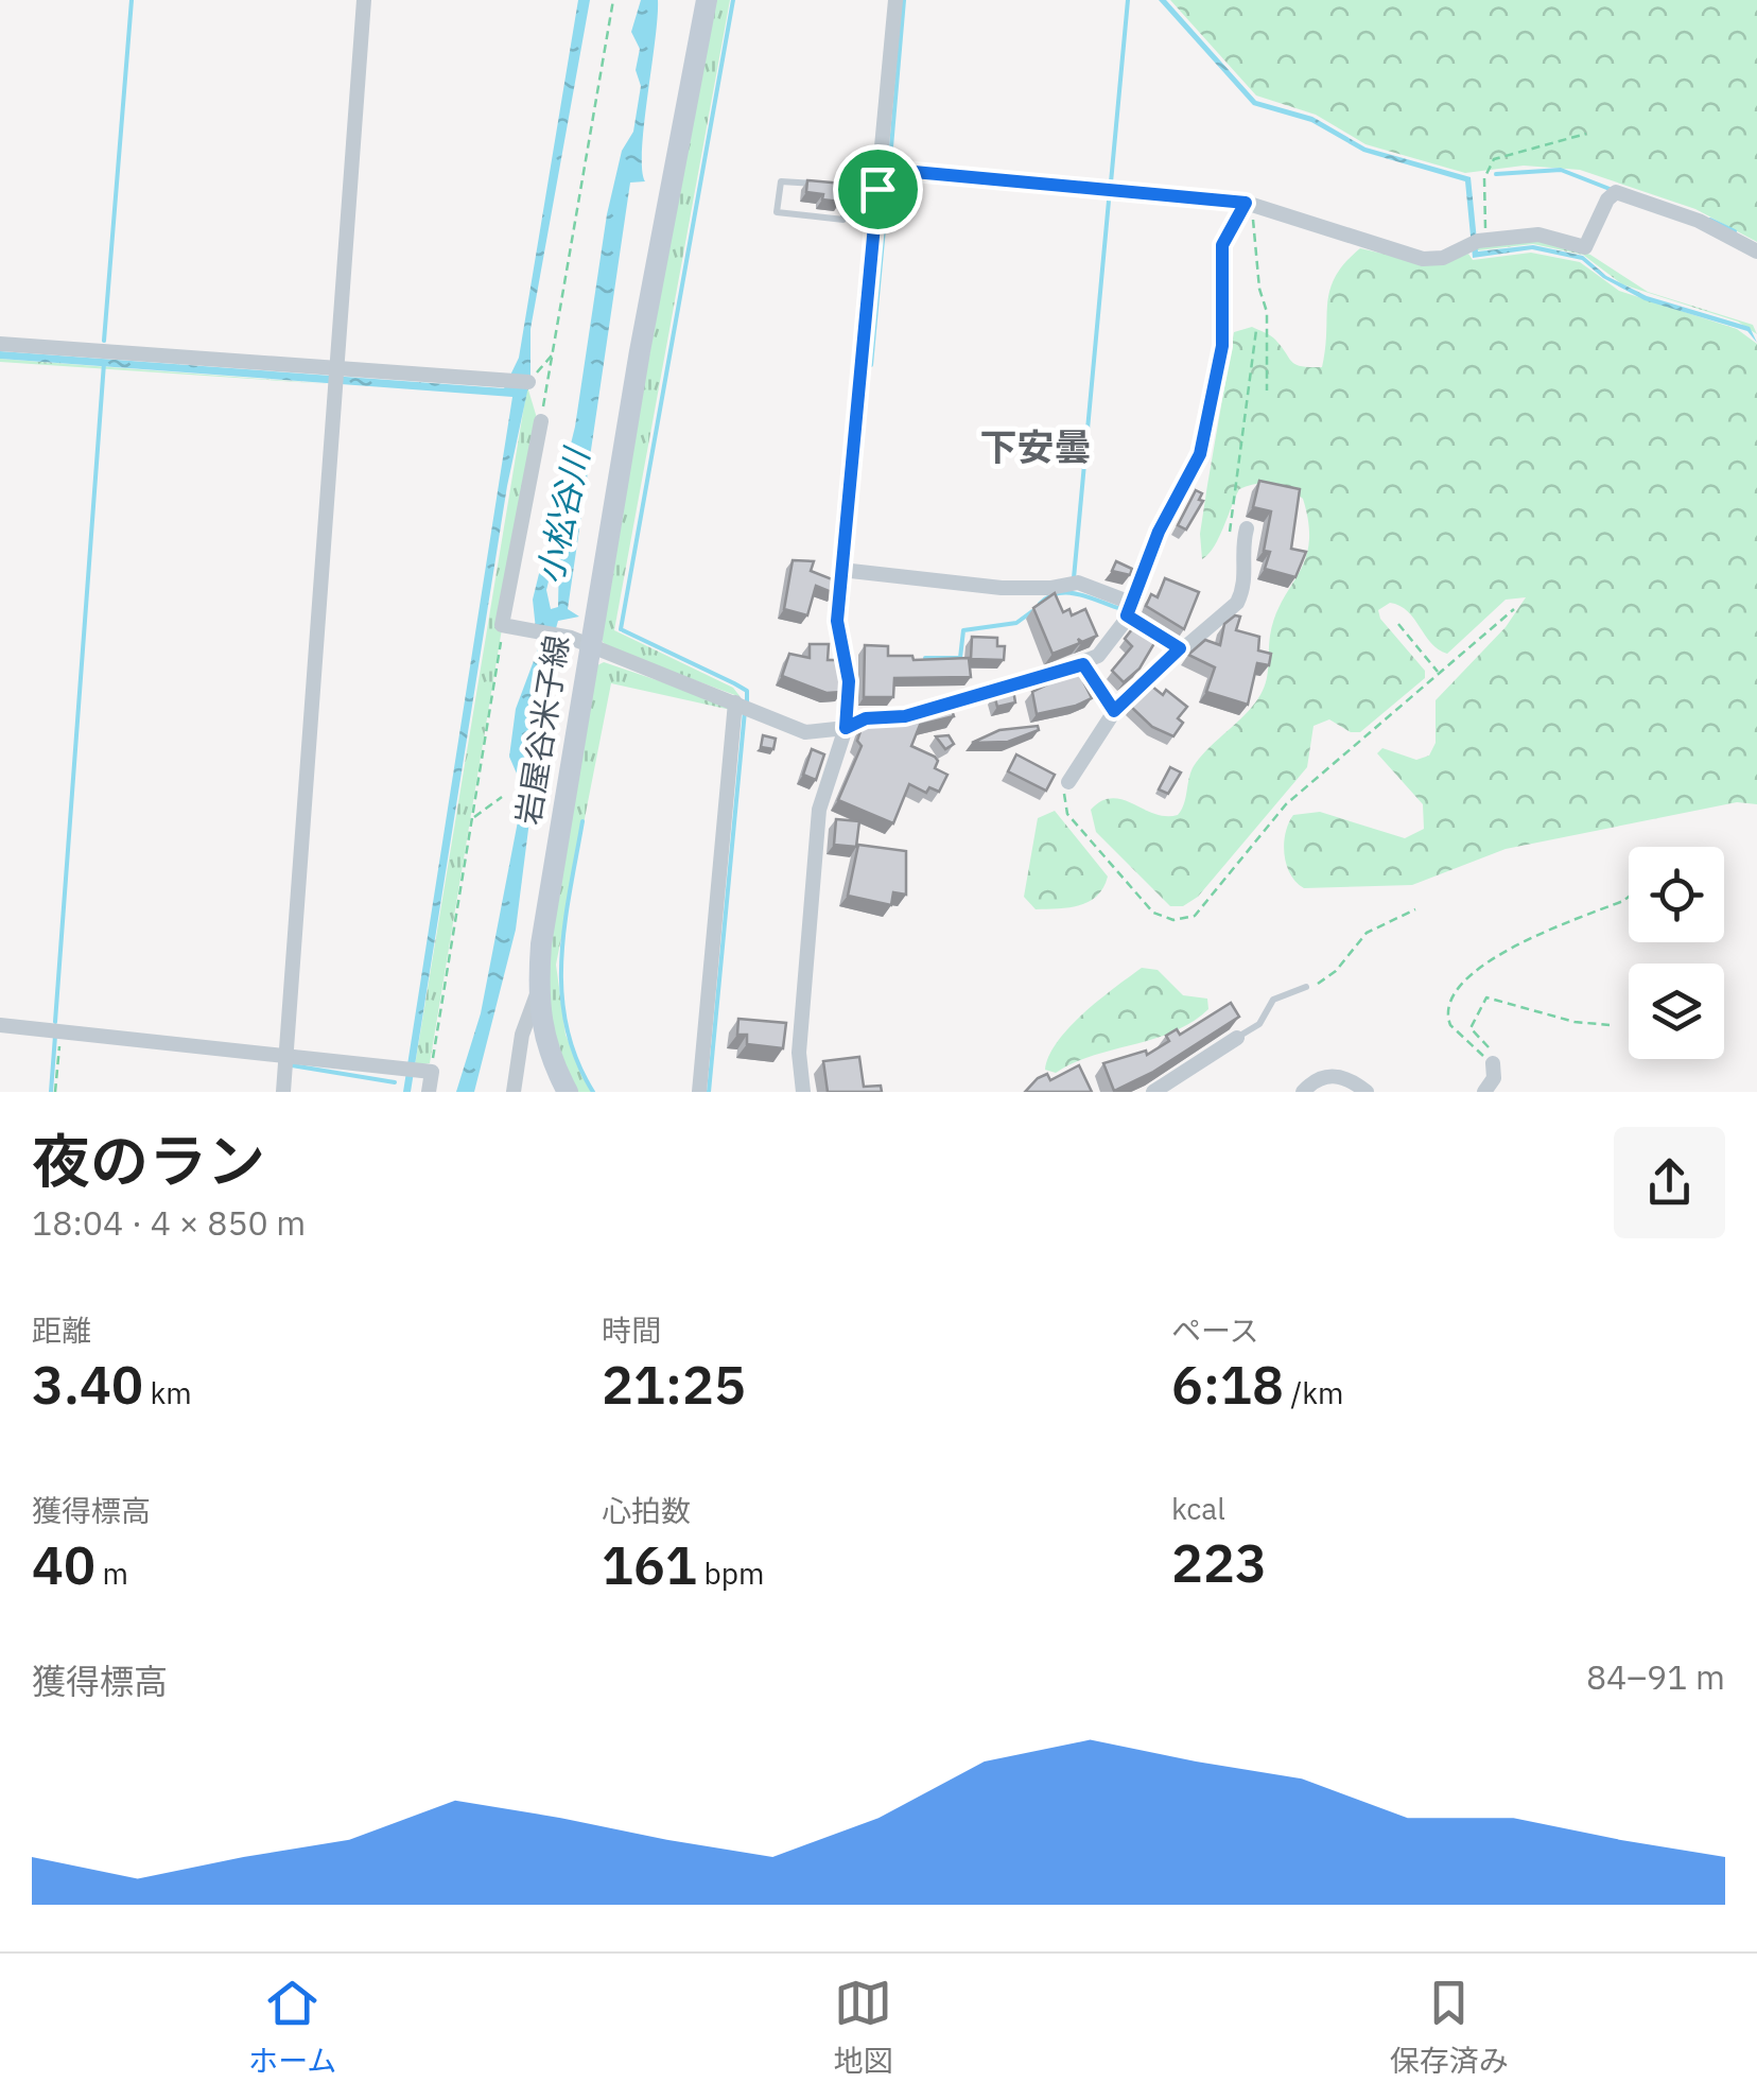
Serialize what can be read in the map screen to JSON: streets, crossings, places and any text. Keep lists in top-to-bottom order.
{
  "streets": {
    "main road": ["岩屋谷米子線"]
  },
  "districts": ["下安曇"],
  "water": ["小松谷川"],
  "page": {
    "heading": ["夜のラン", "18:04 · 4 × 850 m"],
    "stats": [
      ["距離", "3.40 km"],
      ["時間", "21:25"],
      ["ペース", "6:18 /km"],
      ["獲得標高", "40 m"],
      ["心拍数", "161 bpm"],
      ["kcal", "223"]
    ],
    "chart": ["獲得標高", "84–91 m"],
    "tabs": ["ホーム", "地図", "保存済み"]
  }
}
